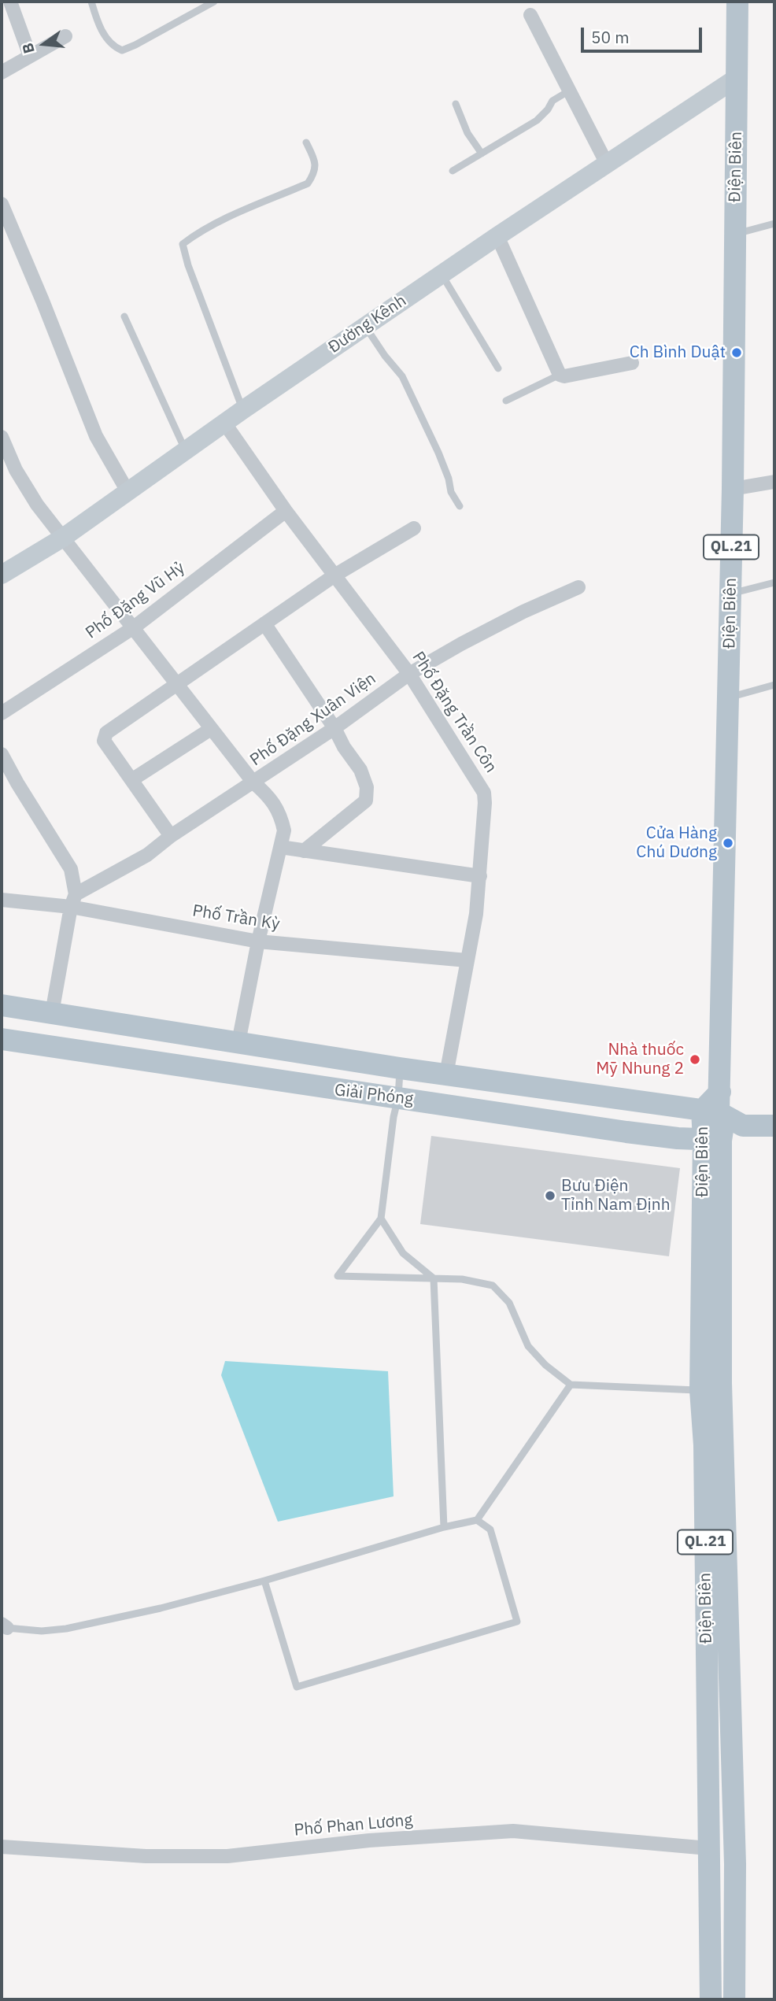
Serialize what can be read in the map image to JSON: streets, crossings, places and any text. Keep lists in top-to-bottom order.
{
  "streets": {
    "main road": ["Điện Biên", "QL.21", "Giải Phóng"],
    "street": [
      "Đường Kênh",
      "Phố Đặng Vũ Hỷ",
      "Phố Đặng Trần Côn",
      "Phố Đặng Xuân Viện",
      "Phố Trần Kỳ",
      "Phố Phan Lương"
    ]
  },
  "crossings": [
    ["Điện Biên", "Đường Kênh"],
    ["Điện Biên", "Giải Phóng"],
    ["Điện Biên", "Phố Phan Lương"],
    ["Đường Kênh", "Phố Đặng Trần Côn"],
    ["Phố Đặng Vũ Hỷ", "Phố Đặng Trần Côn"],
    ["Phố Đặng Trần Côn", "Phố Đặng Xuân Viện"],
    ["Phố Đặng Trần Côn", "Phố Trần Kỳ"],
    ["Phố Đặng Trần Côn", "Giải Phóng"],
    ["Phố Đặng Xuân Viện", "Phố Trần Kỳ"]
  ],
  "places": [
    "Ch Bình Duật",
    "Cửa Hàng Chú Dương",
    "Nhà thuốc Mỹ Nhung 2",
    "Bưu Điện Tỉnh Nam Định"
  ],
  "scale_bar": "50 m",
  "north": "left"
}
